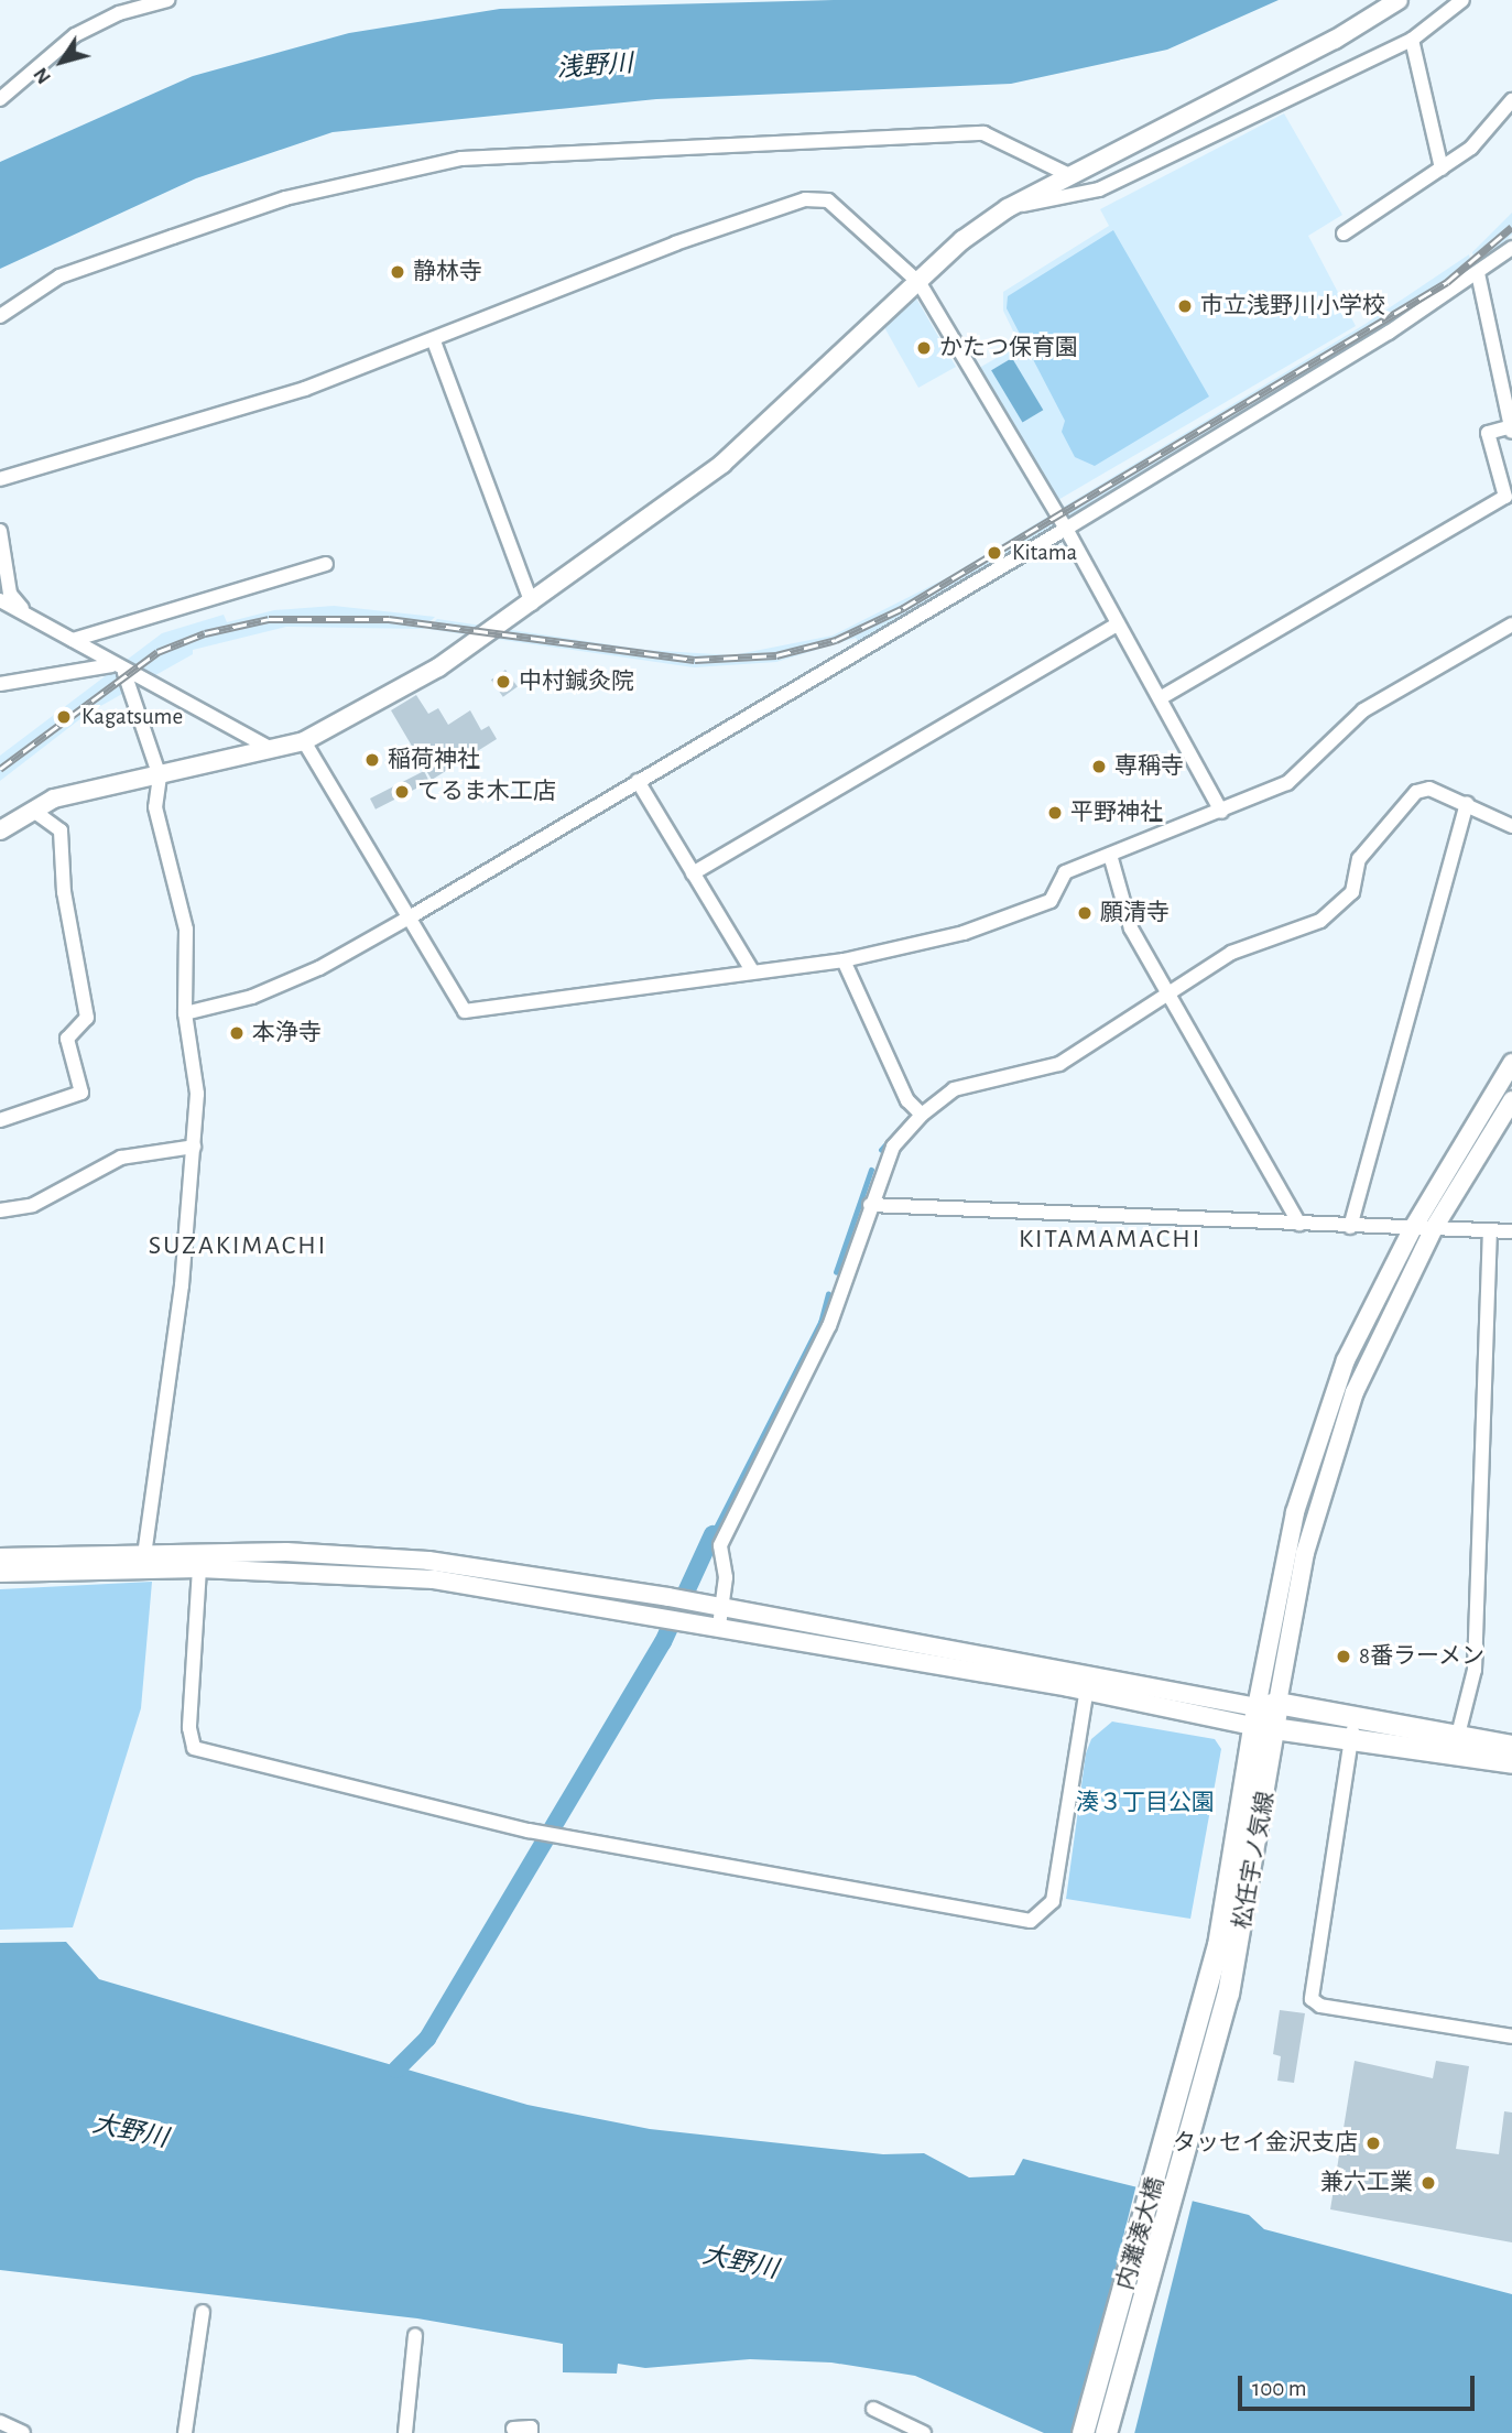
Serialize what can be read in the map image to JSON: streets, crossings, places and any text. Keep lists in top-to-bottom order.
{
  "streets": {
    "main road": ["松任宇ノ気線", "内灘湊大橋"]
  },
  "crossings": [
    ["松任宇ノ気線", "内灘湊大橋"]
  ],
  "districts": ["KITAMAMACHI", "SUZAKIMACHI"],
  "water": ["浅野川", "大野川"],
  "parks": ["湊３丁目公園"],
  "places": [
    "静林寺",
    "市立浅野川小学校",
    "かたつ保育園",
    "Kitama",
    "中村鍼灸院",
    "Kagatsume",
    "稲荷神社",
    "専稱寺",
    "てるま木工店",
    "平野神社",
    "願清寺",
    "本浄寺",
    "8番ラーメン",
    "タッセイ金沢支店",
    "兼六工業"
  ],
  "scale_bar": "100 m",
  "north": "bottom left"
}
